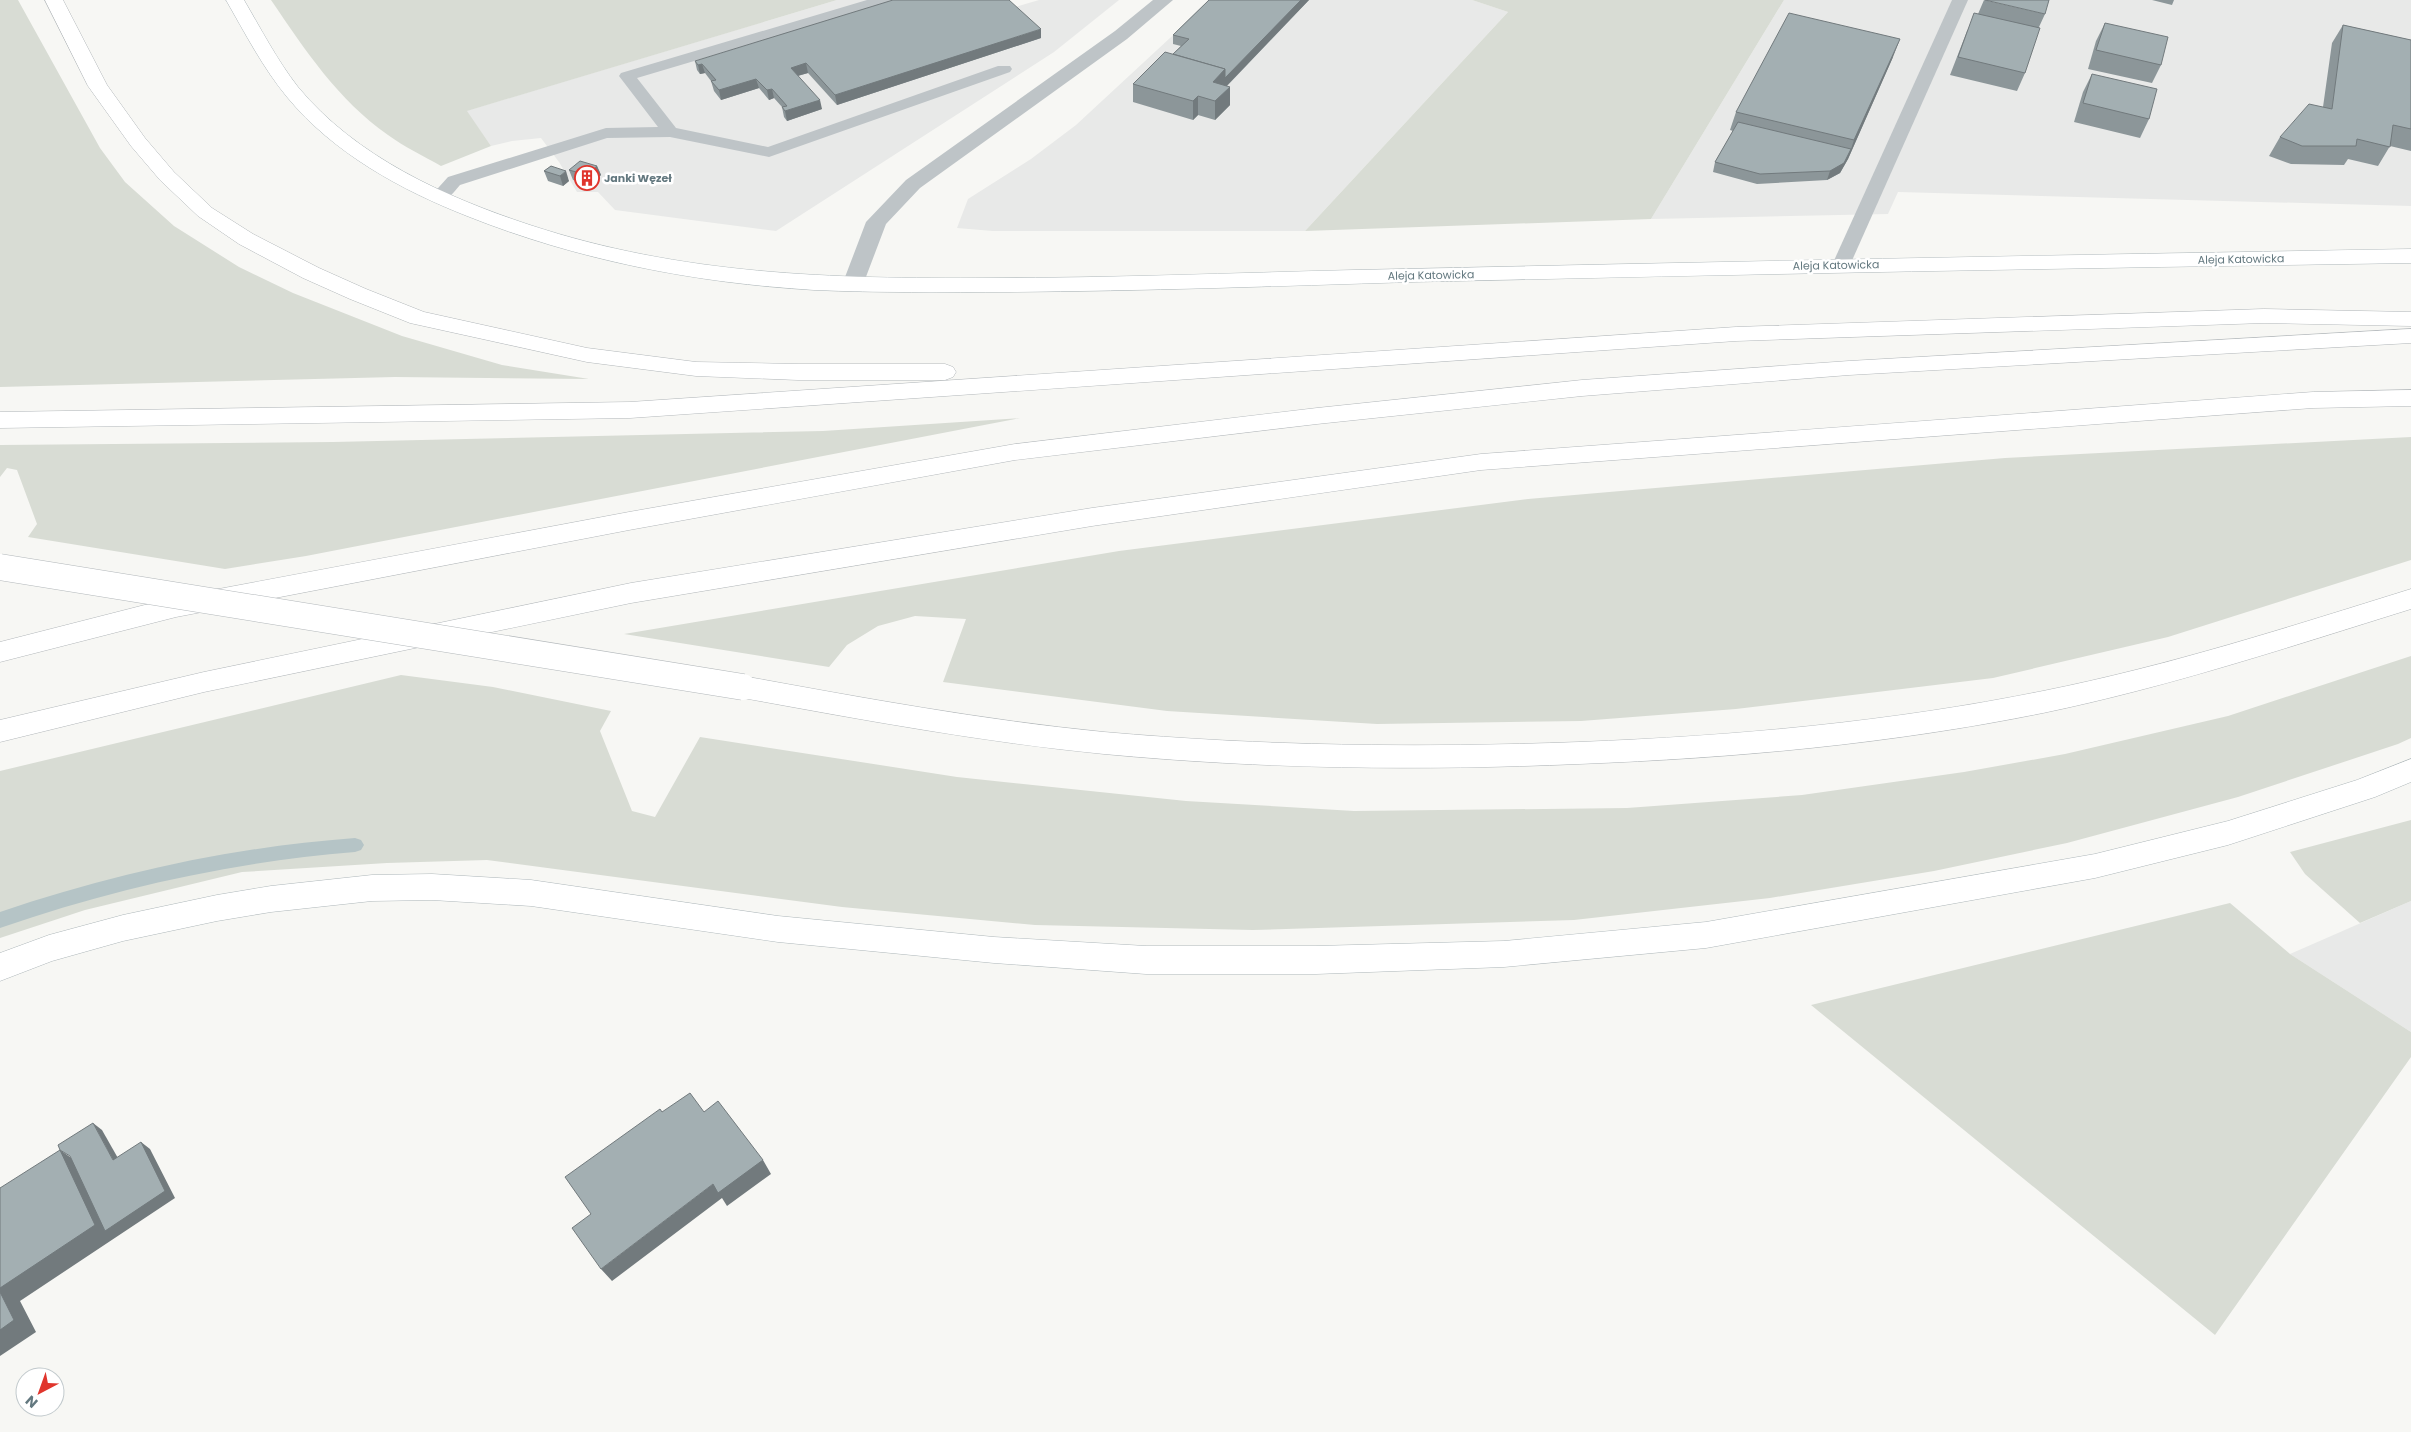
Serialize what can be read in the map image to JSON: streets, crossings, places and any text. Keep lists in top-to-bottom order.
{
  "streets": {
    "main road": ["Aleja Katowicka"]
  },
  "places": {
    "building": ["Janki Węzeł"]
  },
  "north": "bottom left"
}
